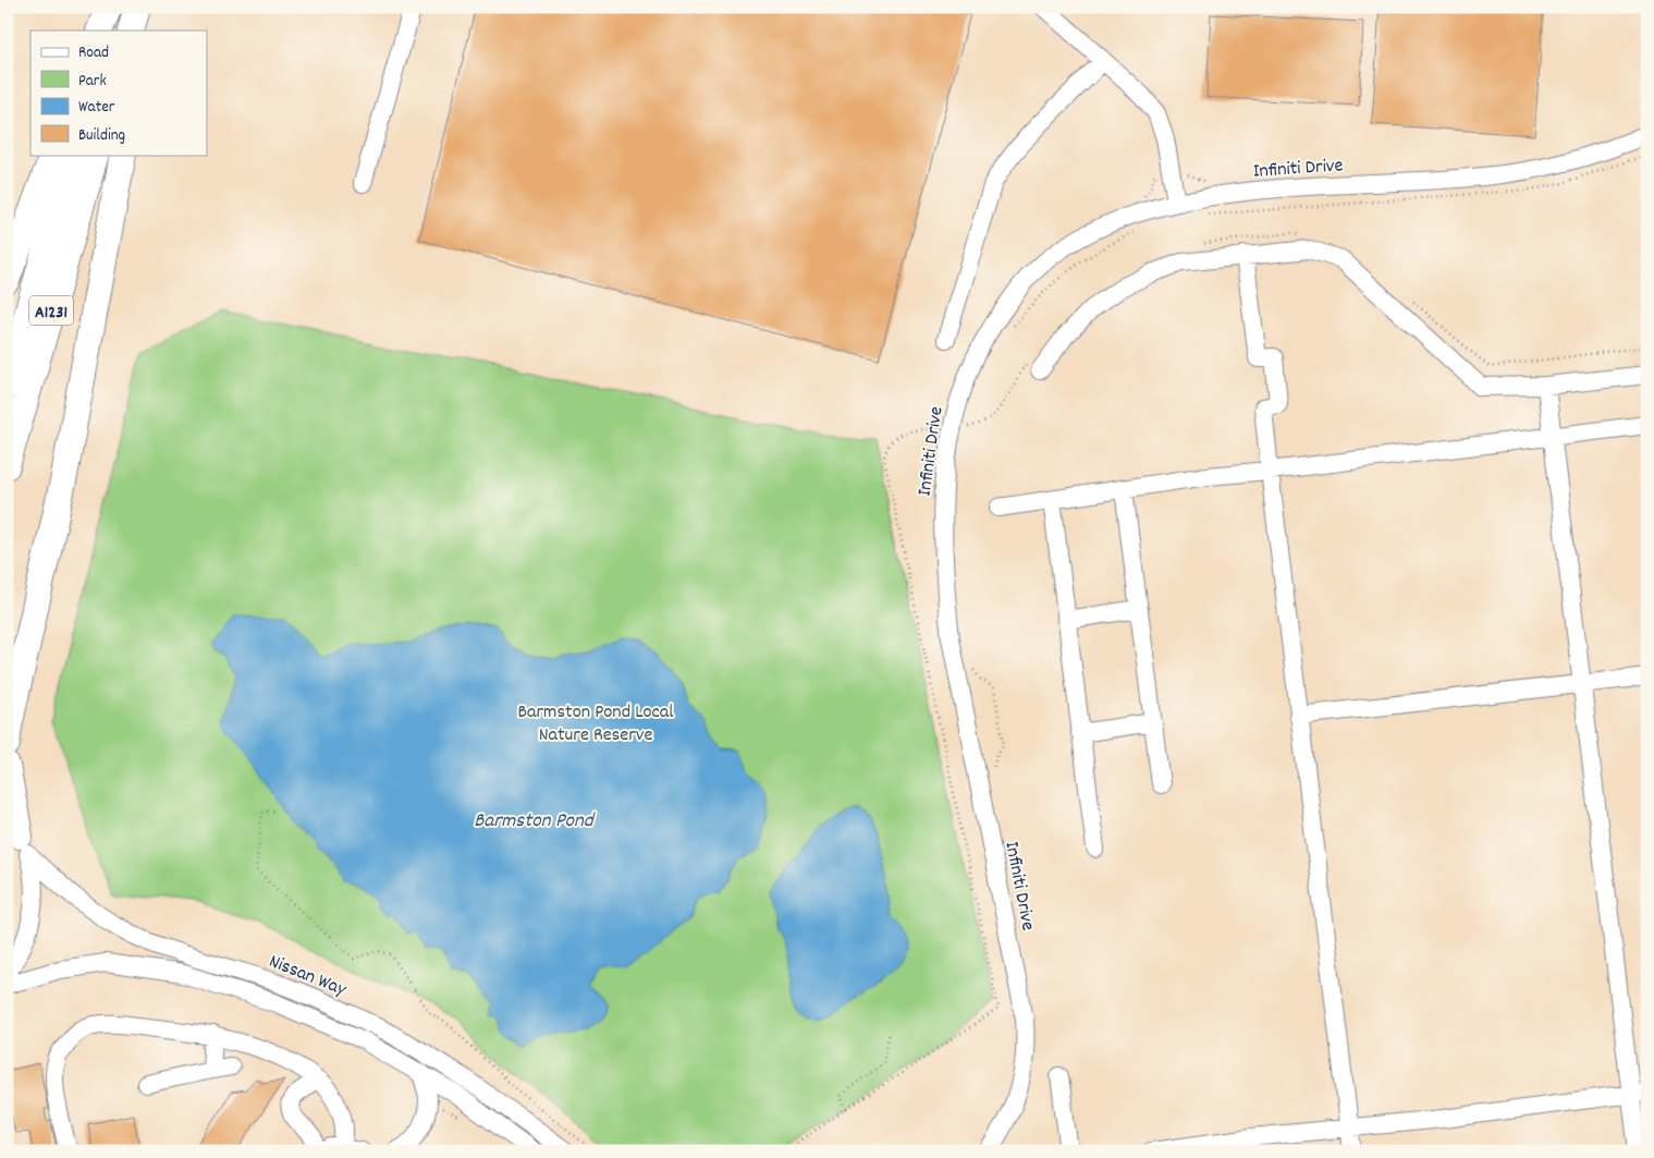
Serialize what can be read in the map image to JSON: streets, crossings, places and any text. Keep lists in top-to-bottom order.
{
  "streets": {
    "highway": ["A1231"],
    "street": ["Infiniti Drive", "Nissan Way"]
  },
  "water": ["Barmston Pond"],
  "parks": ["Barmston Pond Local Nature Reserve"],
  "legend": [
    "Road",
    "Park",
    "Water",
    "Building"
  ]
}
